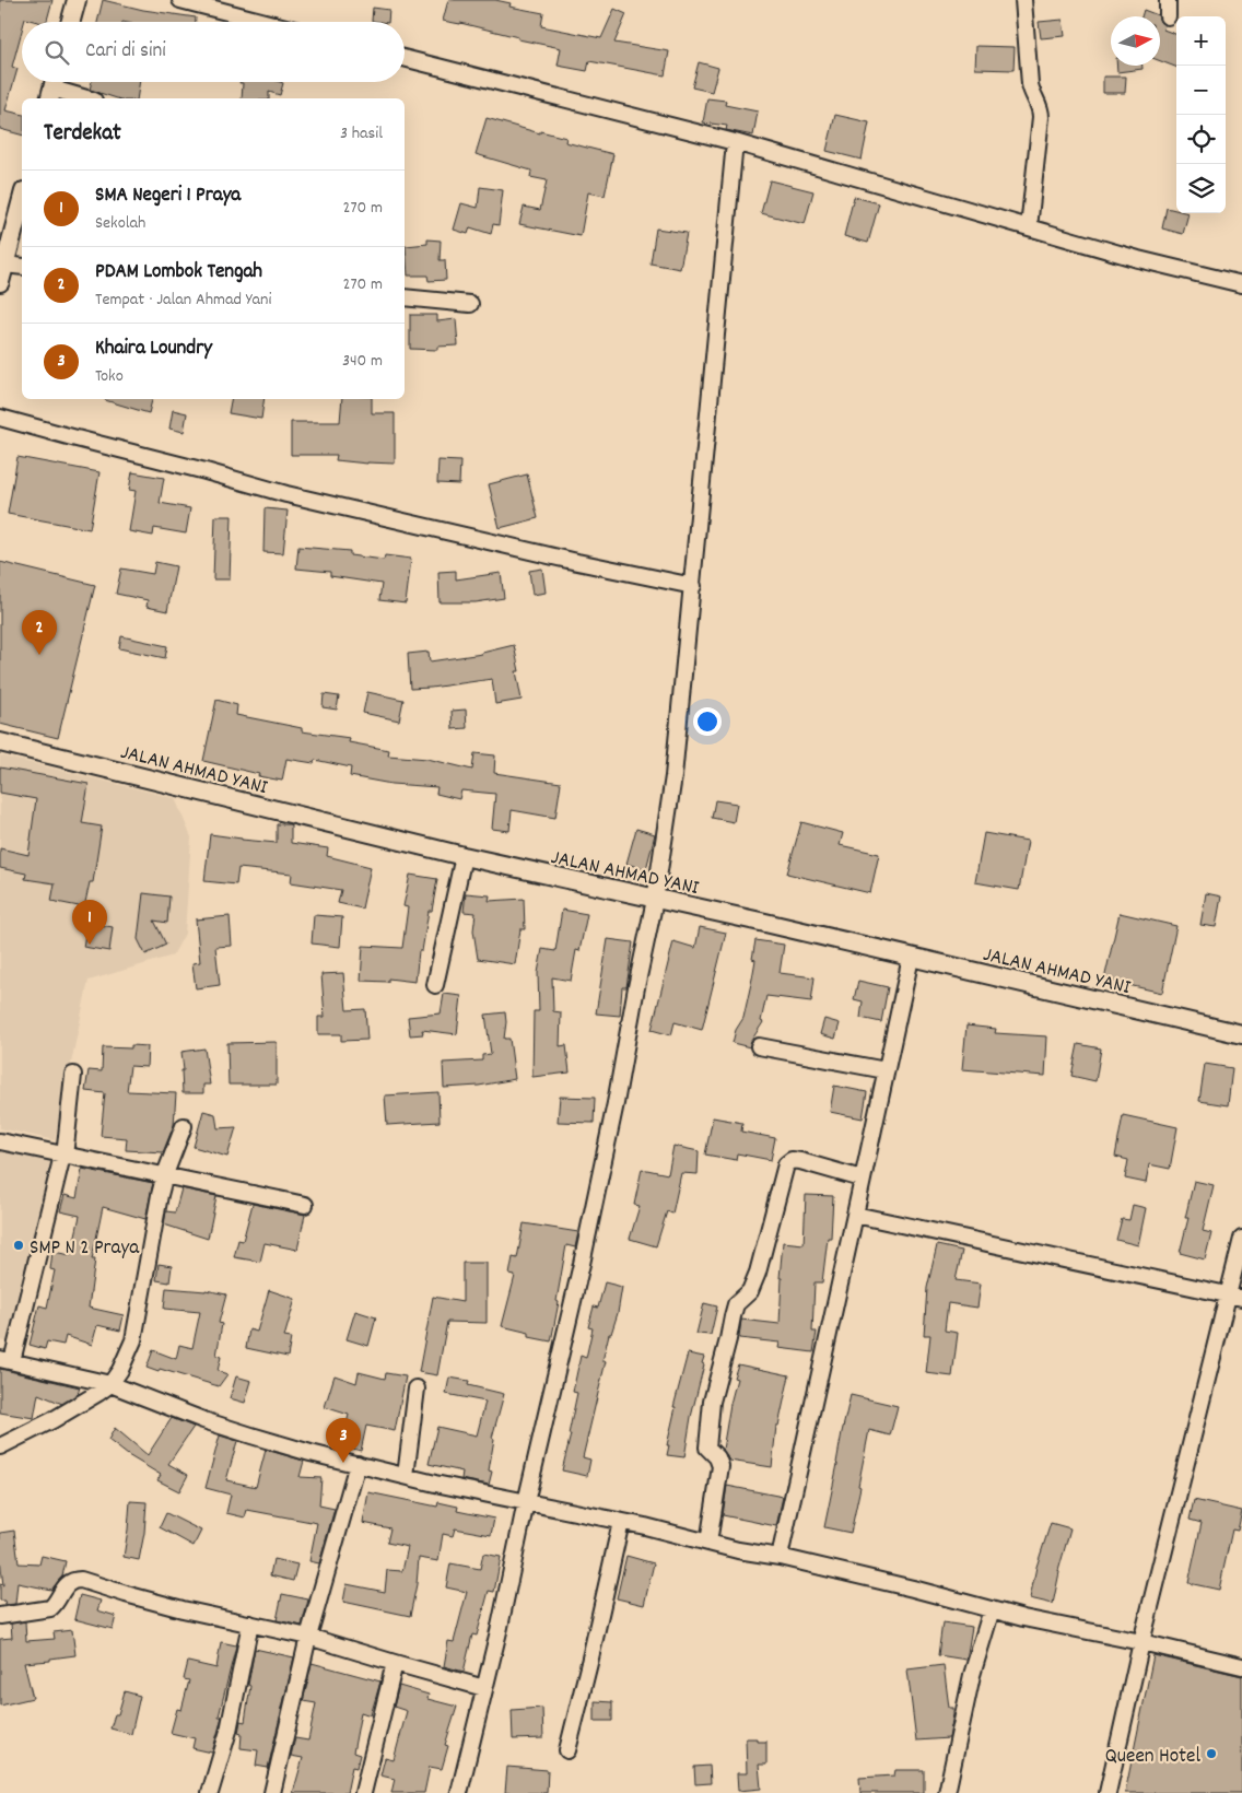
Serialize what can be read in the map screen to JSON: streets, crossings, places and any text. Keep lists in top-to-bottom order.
{
  "streets": {
    "street": ["JALAN AHMAD YANI"]
  },
  "places": ["SMP N 2 Praya", "Queen Hotel"],
  "north": "right",
  "page": {
    "map_buttons": ["+", "−"],
    "search": "Cari di sini",
    "heading": ["Terdekat", "3 hasil"],
    "list": [
      {
        "mark": "1",
        "name": "SMA Negeri 1 Praya",
        "note": "Sekolah",
        "value": "270 m"
      },
      {
        "mark": "2",
        "name": "PDAM Lombok Tengah",
        "note": "Tempat · Jalan Ahmad Yani",
        "value": "270 m"
      },
      {
        "mark": "3",
        "name": "Khaira Loundry",
        "note": "Toko",
        "value": "340 m"
      }
    ],
    "pins": ["2", "1", "3"]
  }
}
